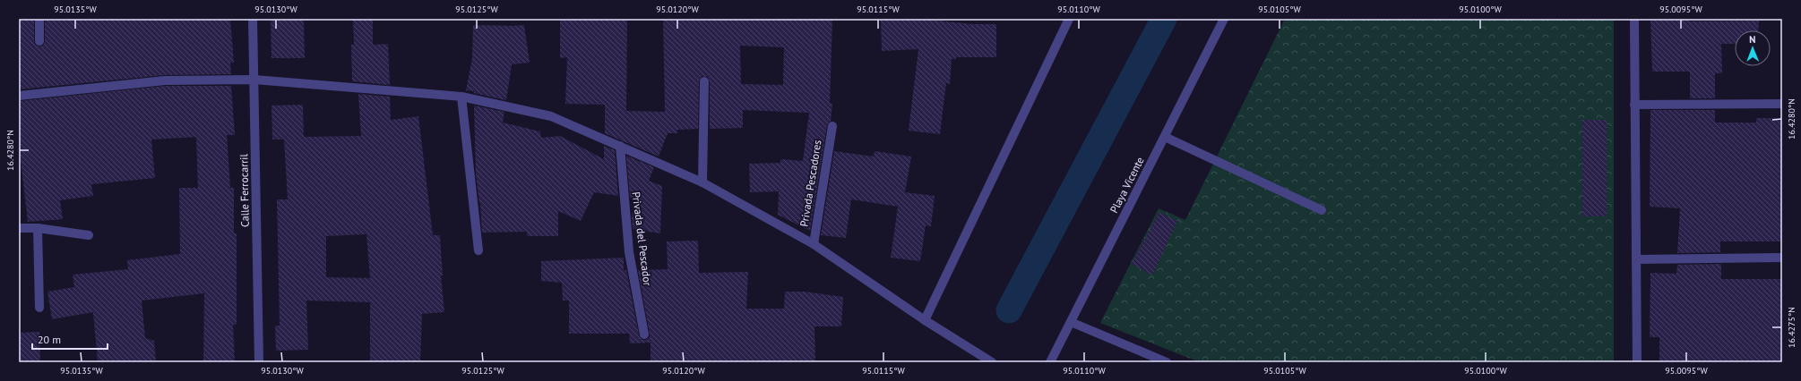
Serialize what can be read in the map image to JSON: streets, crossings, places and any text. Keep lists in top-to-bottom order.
{
  "streets": {
    "street": [
      "Privada Pescadores",
      "Playa Vicente",
      "Calle Ferrocarril",
      "Privada del Pescador"
    ]
  },
  "scale_bar": "20 m",
  "north": "top",
  "coordinates": [
    "95.0135°W",
    "95.0130°W",
    "95.0125°W",
    "95.0120°W",
    "95.0115°W",
    "95.0110°W",
    "95.0105°W",
    "95.0100°W",
    "95.0095°W",
    "16.4280°N",
    "16.4275°N"
  ]
}
